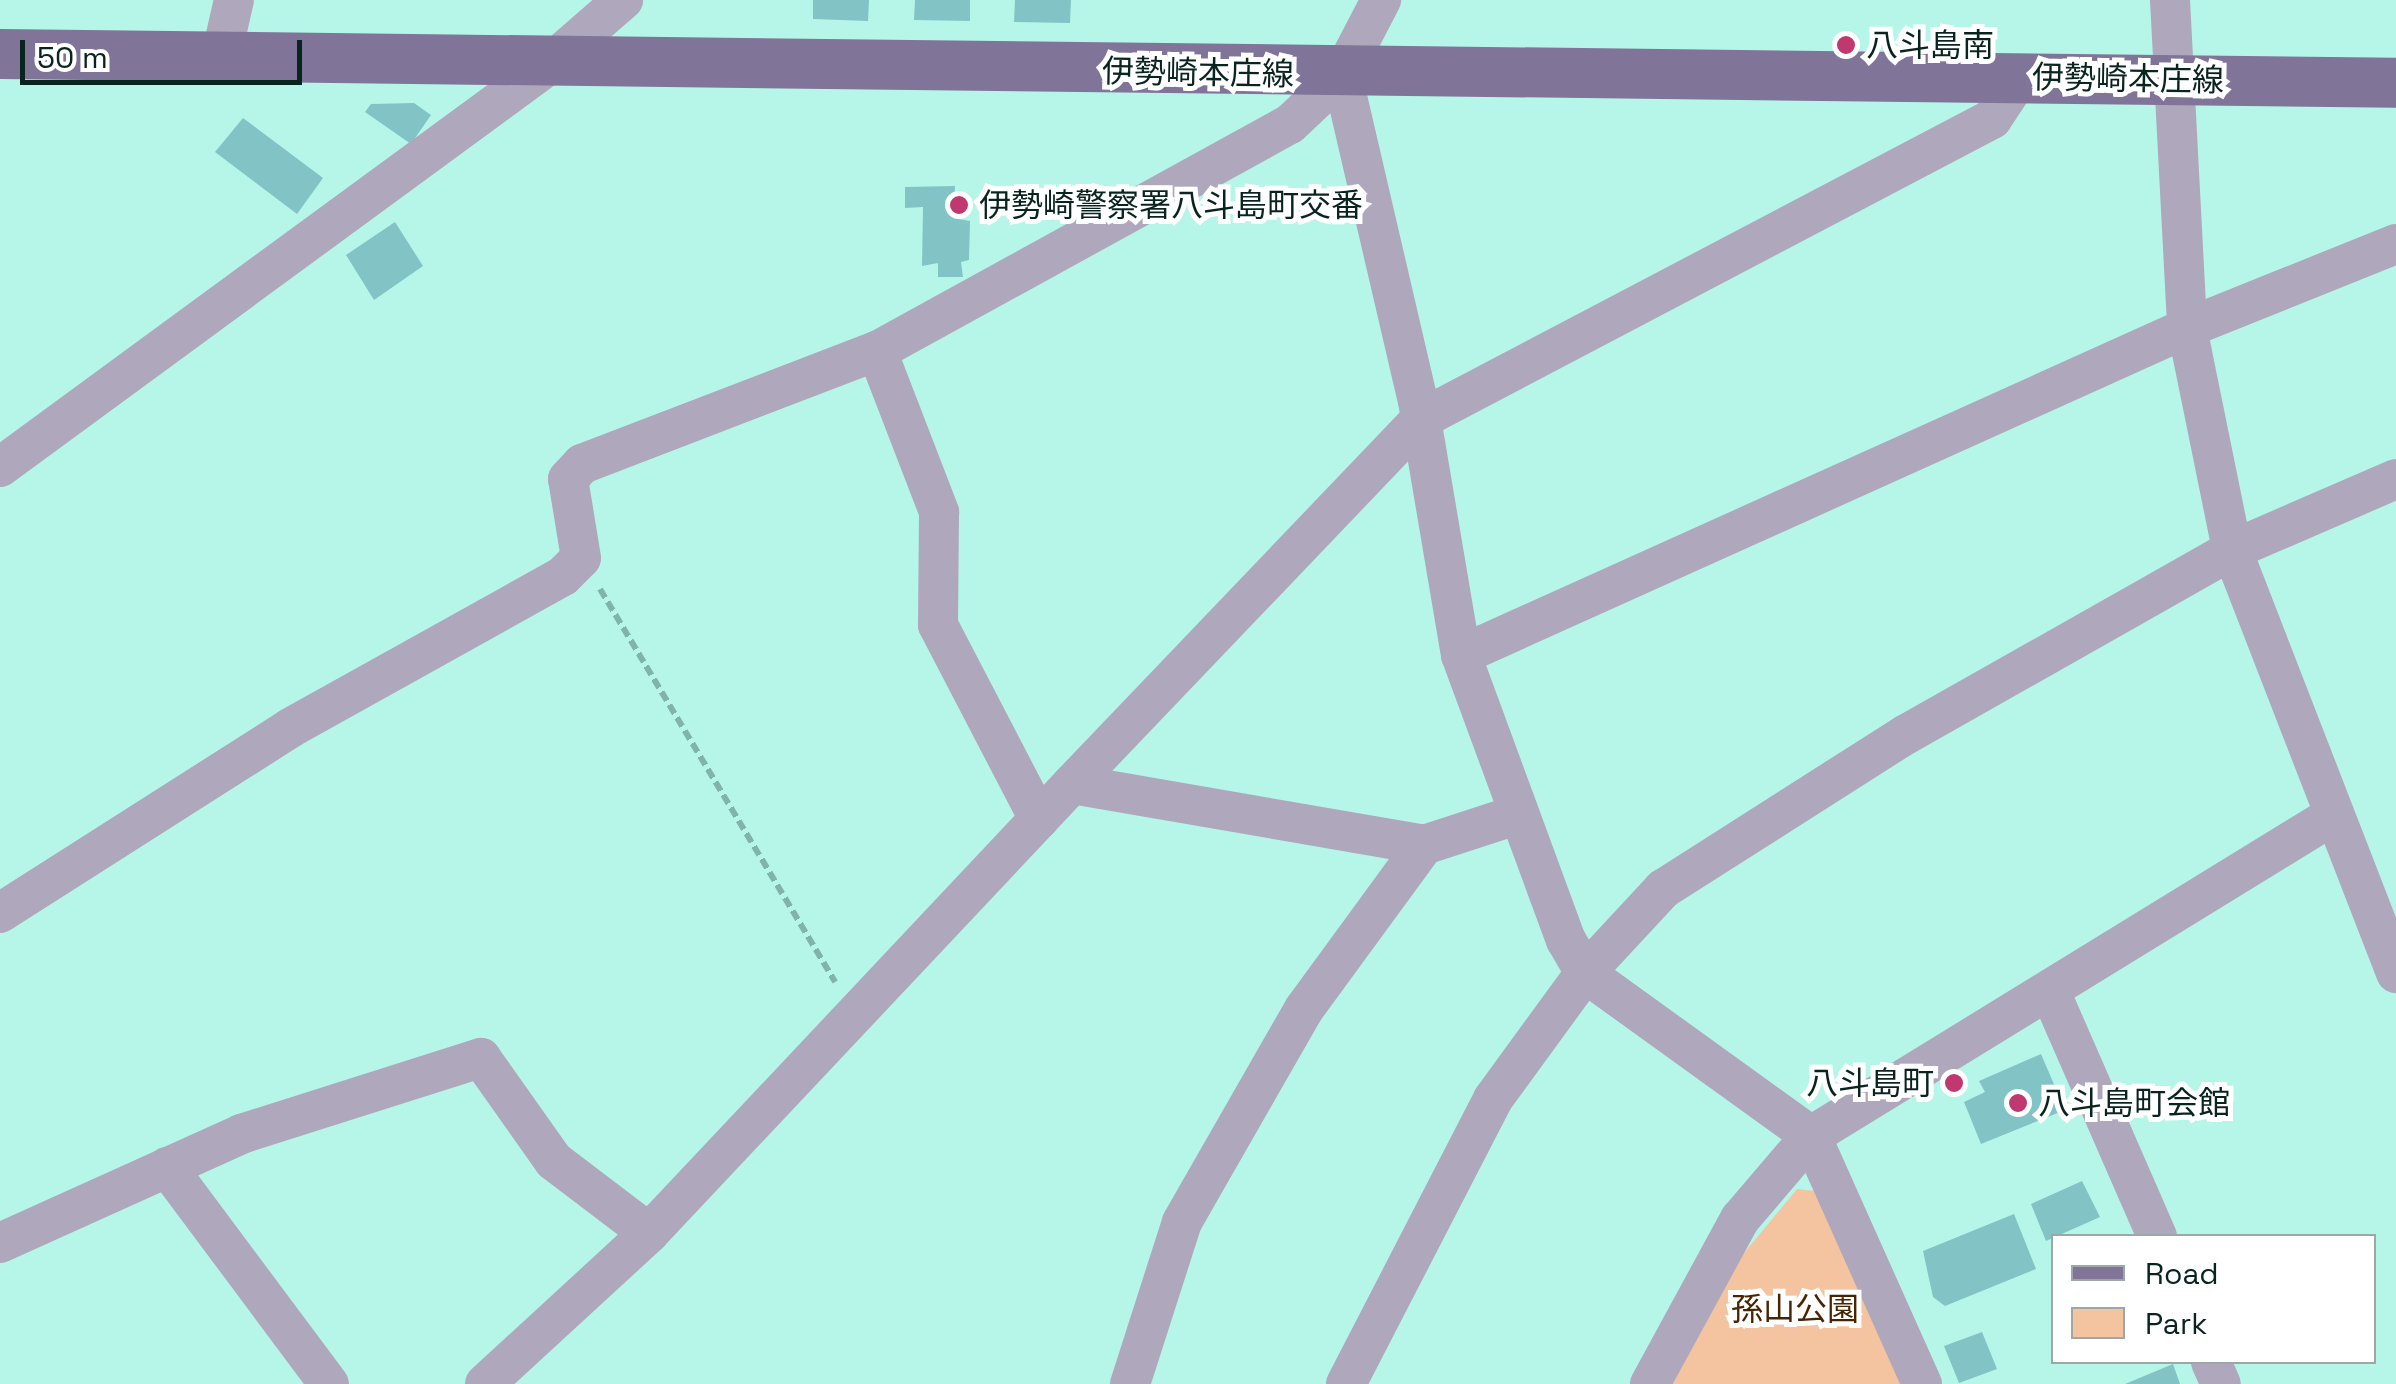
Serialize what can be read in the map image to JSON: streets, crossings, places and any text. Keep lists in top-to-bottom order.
{
  "streets": {
    "main road": ["伊勢崎本庄線"]
  },
  "parks": ["孫山公園"],
  "places": [
    "八斗島南",
    "伊勢崎警察署八斗島町交番",
    "八斗島町",
    "八斗島町会館"
  ],
  "legend": ["Road", "Park"],
  "scale_bar": "50 m"
}
